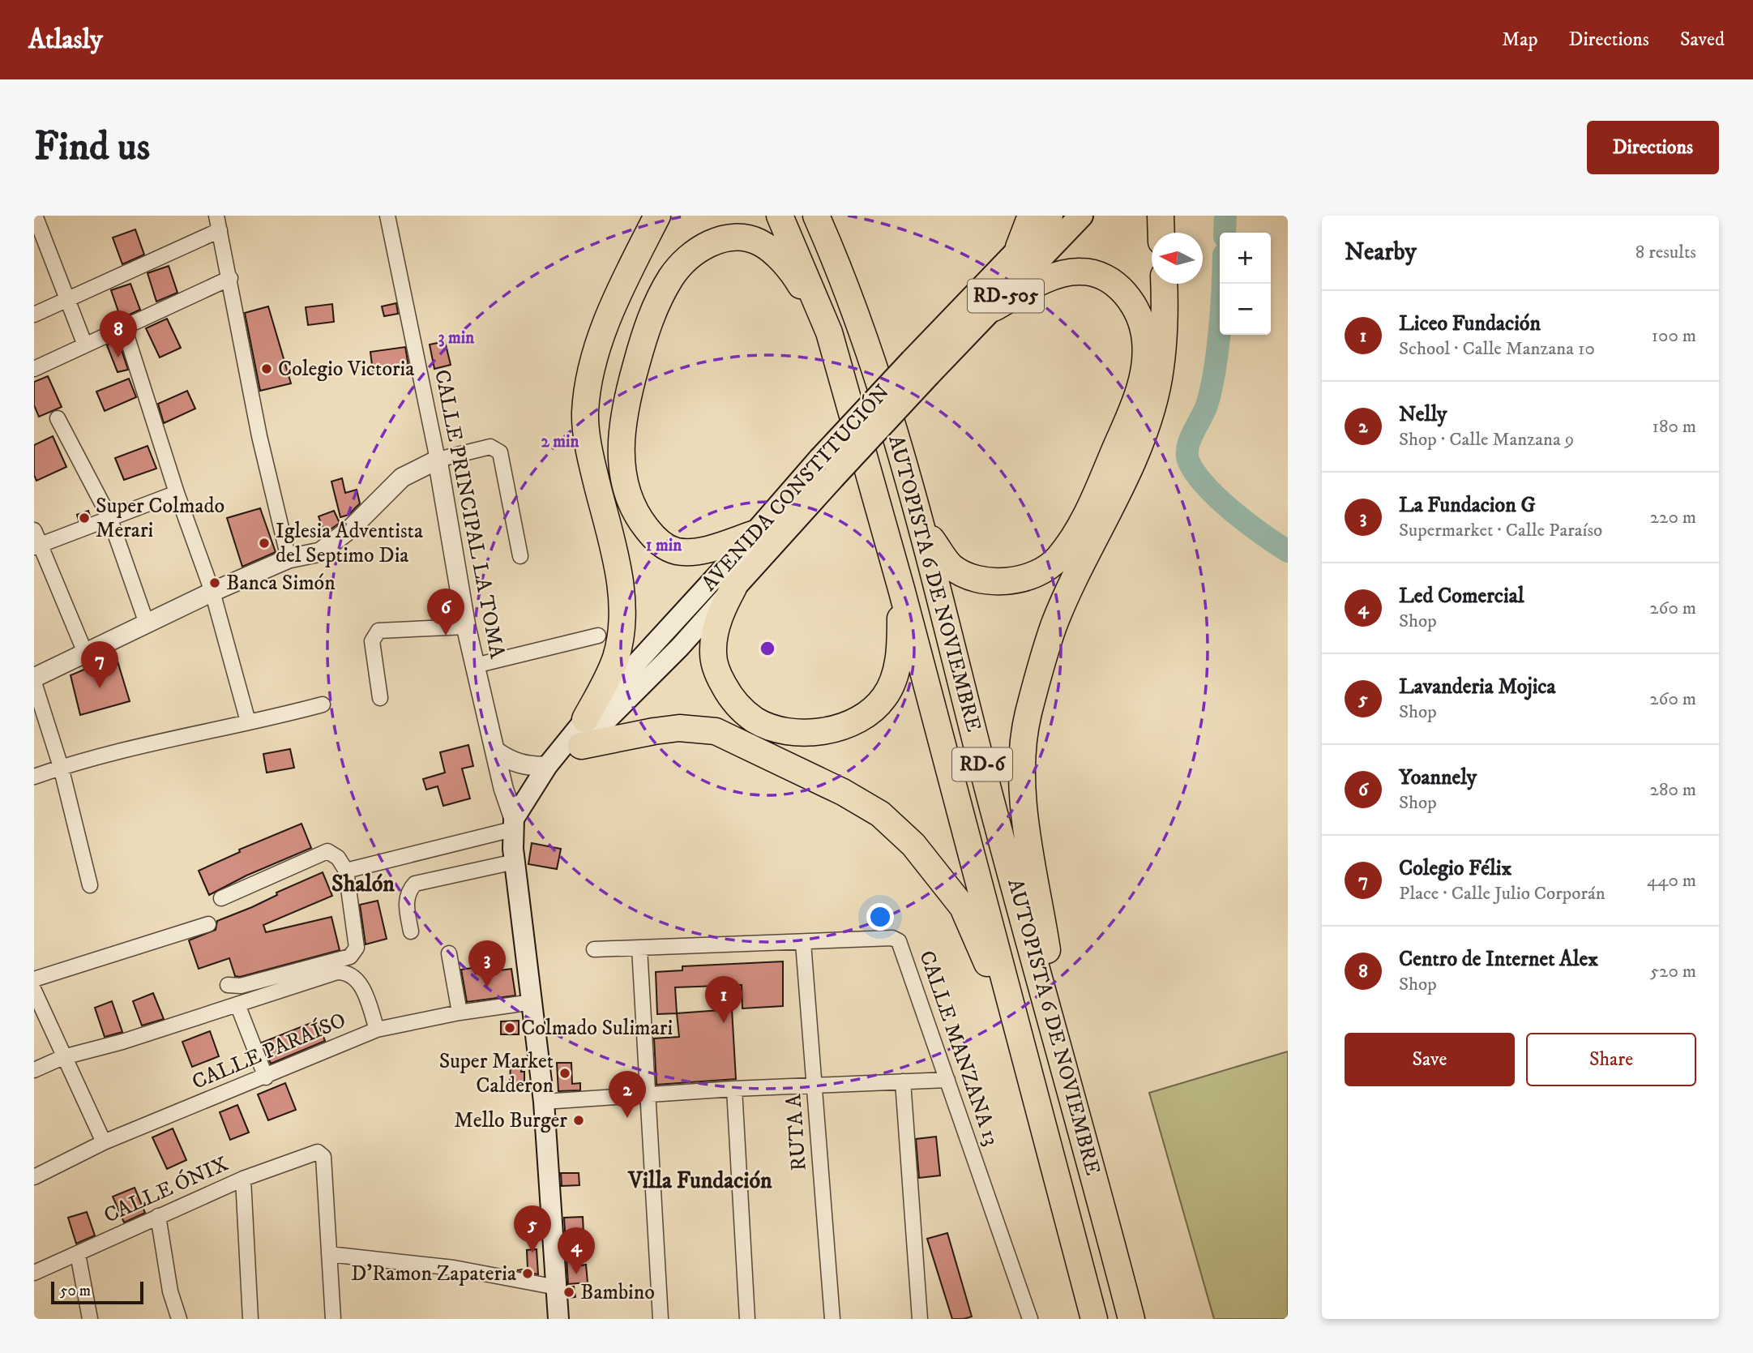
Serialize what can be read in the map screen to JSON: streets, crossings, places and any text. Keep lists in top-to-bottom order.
{
  "streets": {
    "highway": ["AUTOPISTA 6 DE NOVIEMBRE", "RD-6"],
    "main road": ["RD-505", "AVENIDA CONSTITUCIÓN"],
    "street": [
      "CALLE PRINCIPAL LA TOMA",
      "CALLE MANZANA 13",
      "CALLE PARAÍSO",
      "RUTA A",
      "CALLE ÓNIX"
    ]
  },
  "crossings": [
    ["RD-505", "AVENIDA CONSTITUCIÓN"],
    ["AVENIDA CONSTITUCIÓN", "CALLE PRINCIPAL LA TOMA"],
    ["CALLE MANZANA 13", "RUTA A"]
  ],
  "districts": ["Shalón", "Villa Fundación"],
  "places": [
    "Colegio Victoria",
    "Super Colmado Merari",
    "Iglesia Adventista del Septimo Dia",
    "Banca Simón",
    "Colmado Sulimari",
    "Super Market Calderon",
    "Mello Burger",
    "D'Ramon Zapateria",
    "Bambino"
  ],
  "scale_bar": "50 m",
  "north": "left",
  "page": {
    "header": "Atlasly",
    "nav": ["Map", "Directions", "Saved"],
    "buttons": [
      "Directions",
      ["Save", "Share"]
    ],
    "title": "Find us",
    "heading": ["Nearby", "8 results"],
    "map_buttons": ["+", "−"],
    "list": [
      {
        "mark": "1",
        "name": "Liceo Fundación",
        "note": "School · Calle Manzana 10",
        "value": "100 m"
      },
      {
        "mark": "2",
        "name": "Nelly",
        "note": "Shop · Calle Manzana 9",
        "value": "180 m"
      },
      {
        "mark": "3",
        "name": "La Fundacion G",
        "note": "Supermarket · Calle Paraíso",
        "value": "220 m"
      },
      {
        "mark": "4",
        "name": "Led Comercial",
        "note": "Shop",
        "value": "260 m"
      },
      {
        "mark": "5",
        "name": "Lavanderia Mojica",
        "note": "Shop",
        "value": "260 m"
      },
      {
        "mark": "6",
        "name": "Yoannely",
        "note": "Shop",
        "value": "280 m"
      },
      {
        "mark": "7",
        "name": "Colegio Félix",
        "note": "Place · Calle Julio Corporán",
        "value": "440 m"
      },
      {
        "mark": "8",
        "name": "Centro de Internet Alex",
        "note": "Shop",
        "value": "520 m"
      }
    ],
    "pins": [
      "8",
      "6",
      "7",
      "3",
      "1",
      "2",
      "5",
      "4"
    ],
    "scale": "50 m"
  },
  "rings": ["3 min", "2 min", "1 min"]
}
